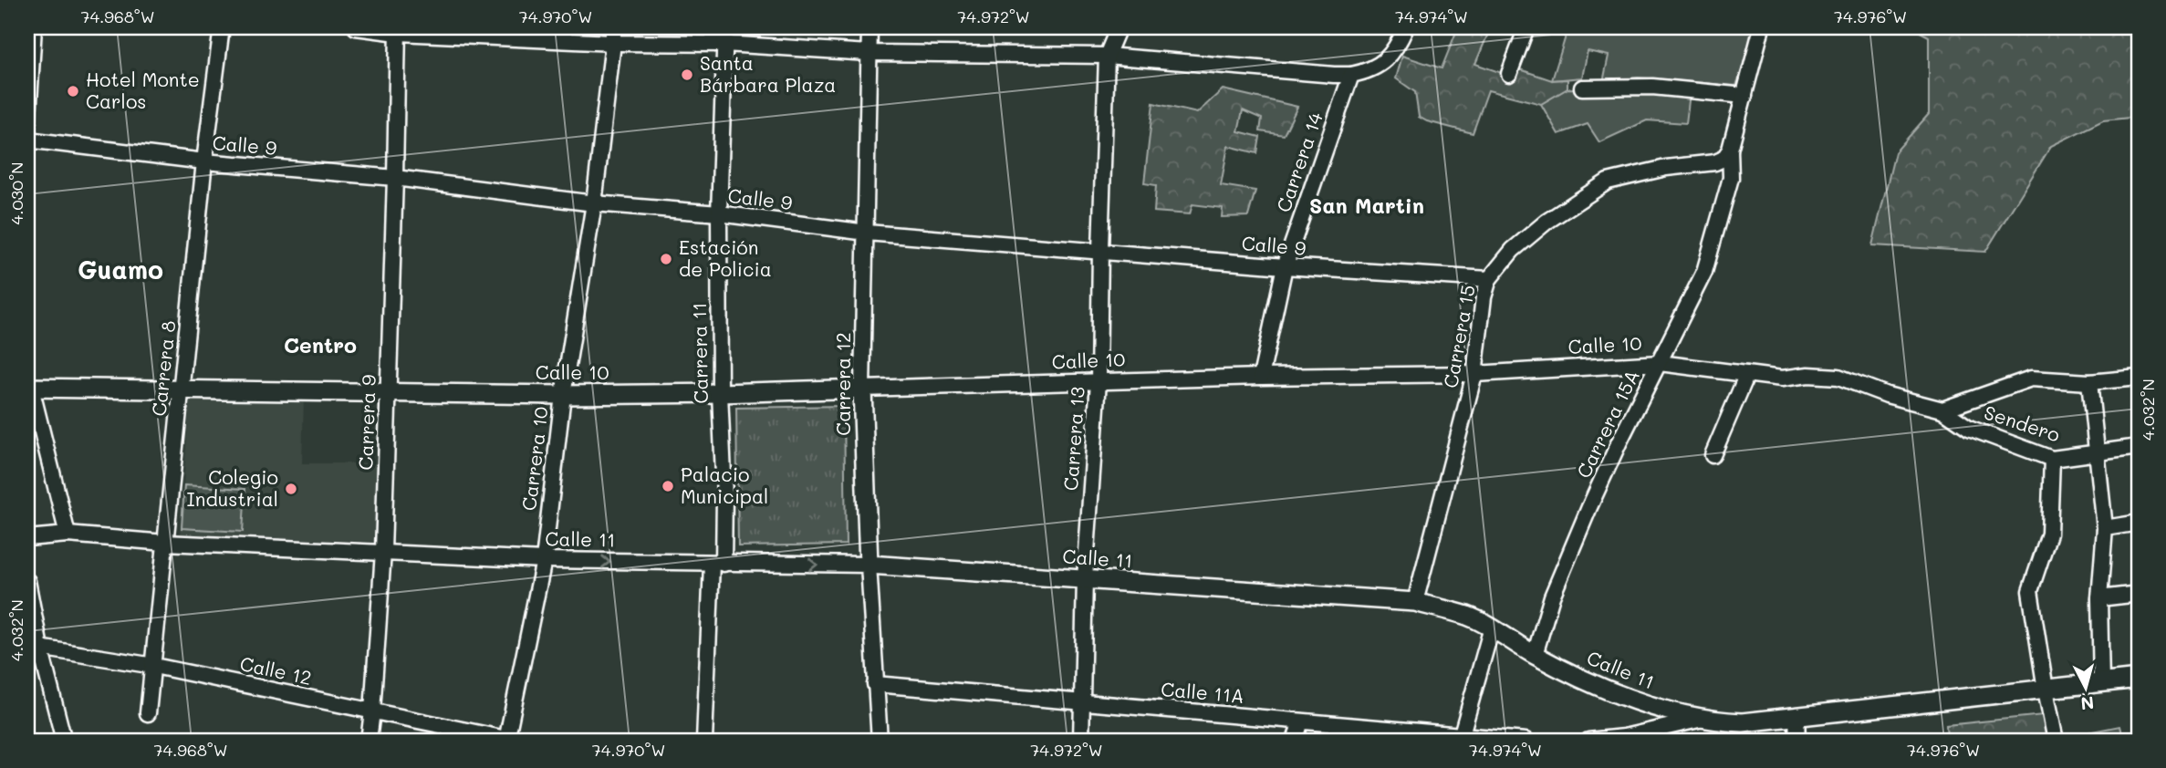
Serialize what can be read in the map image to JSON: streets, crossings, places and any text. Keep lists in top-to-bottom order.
{
  "streets": {
    "main road": ["Calle 10", "Carrera 12", "Calle 11"],
    "street": [
      "Calle 9",
      "Carrera 14",
      "Carrera 15",
      "Carrera 11",
      "Carrera 8",
      "Carrera 9",
      "Carrera 15A",
      "Sendero",
      "Carrera 13",
      "Carrera 10",
      "Calle 12",
      "Calle 11A"
    ]
  },
  "crossings": [
    ["Calle 9", "Carrera 14"],
    ["Calle 9", "Carrera 15"],
    ["Calle 9", "Carrera 11"],
    ["Calle 9", "Carrera 8"],
    ["Calle 9", "Carrera 12"],
    ["Calle 9", "Carrera 9"],
    ["Calle 9", "Carrera 13"],
    ["Calle 9", "Carrera 10"],
    ["Carrera 14", "Calle 10"],
    ["Carrera 15", "Calle 10"],
    ["Carrera 15", "Carrera 15A"],
    ["Carrera 15", "Calle 11"],
    ["Calle 10", "Carrera 11"],
    ["Calle 10", "Carrera 8"],
    ["Calle 10", "Carrera 12"],
    ["Calle 10", "Carrera 9"],
    ["Calle 10", "Carrera 15A"],
    ["Calle 10", "Sendero"],
    ["Calle 10", "Carrera 13"],
    ["Calle 10", "Carrera 10"],
    ["Carrera 11", "Calle 11"],
    ["Carrera 8", "Calle 11"],
    ["Carrera 8", "Calle 12"],
    ["Carrera 12", "Calle 11"],
    ["Carrera 12", "Calle 11A"],
    ["Carrera 9", "Calle 11"],
    ["Carrera 9", "Calle 12"],
    ["Carrera 15A", "Calle 11"],
    ["Carrera 13", "Calle 11"],
    ["Carrera 13", "Calle 11A"],
    ["Carrera 10", "Calle 11"],
    ["Carrera 10", "Calle 12"]
  ],
  "districts": ["San Martin", "Guamo", "Centro"],
  "places": [
    "Santa Bárbara Plaza",
    "Hotel Monte Carlos",
    "Estación de Policia",
    "Palacio Municipal",
    "Colegio Industrial"
  ],
  "north": "bottom",
  "coordinates": [
    "74.968°W",
    "74.970°W",
    "74.972°W",
    "74.974°W",
    "74.976°W",
    "4.030°N",
    "4.032°N"
  ]
}
